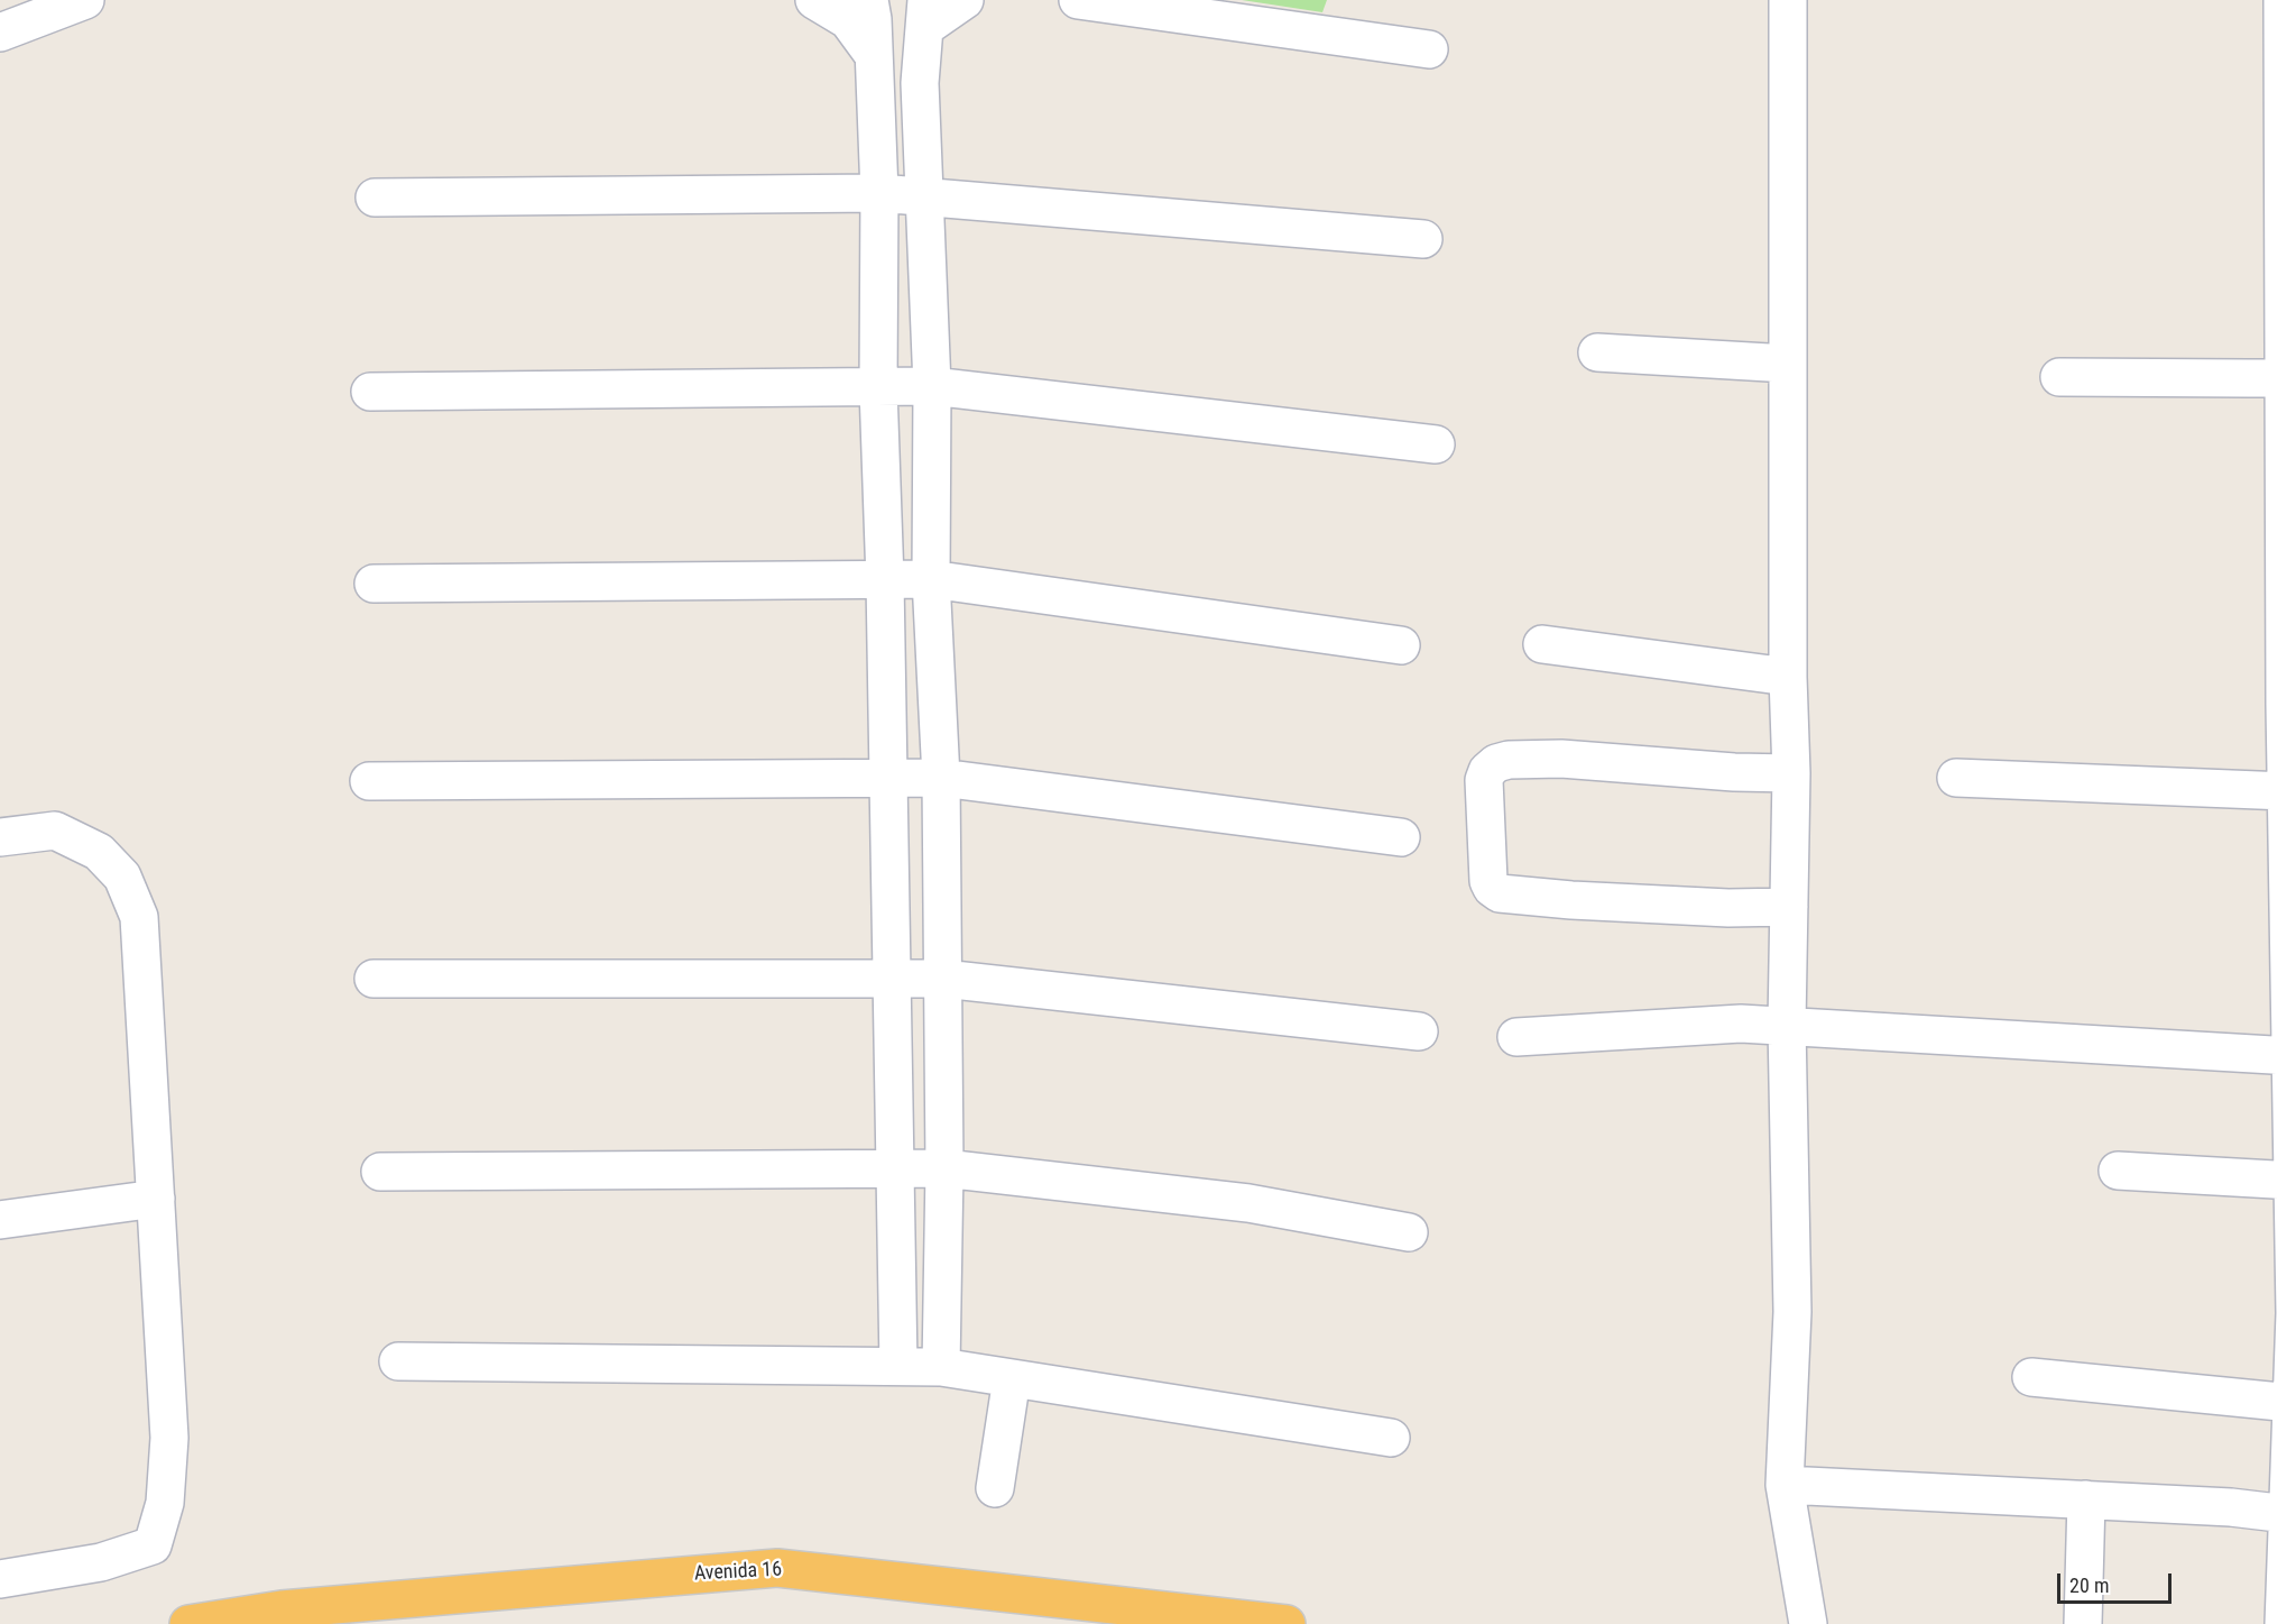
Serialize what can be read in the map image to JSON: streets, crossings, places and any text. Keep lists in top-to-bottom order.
{
  "streets": {
    "highway": ["Avenida 16"]
  },
  "scale_bar": "20 m"
}
